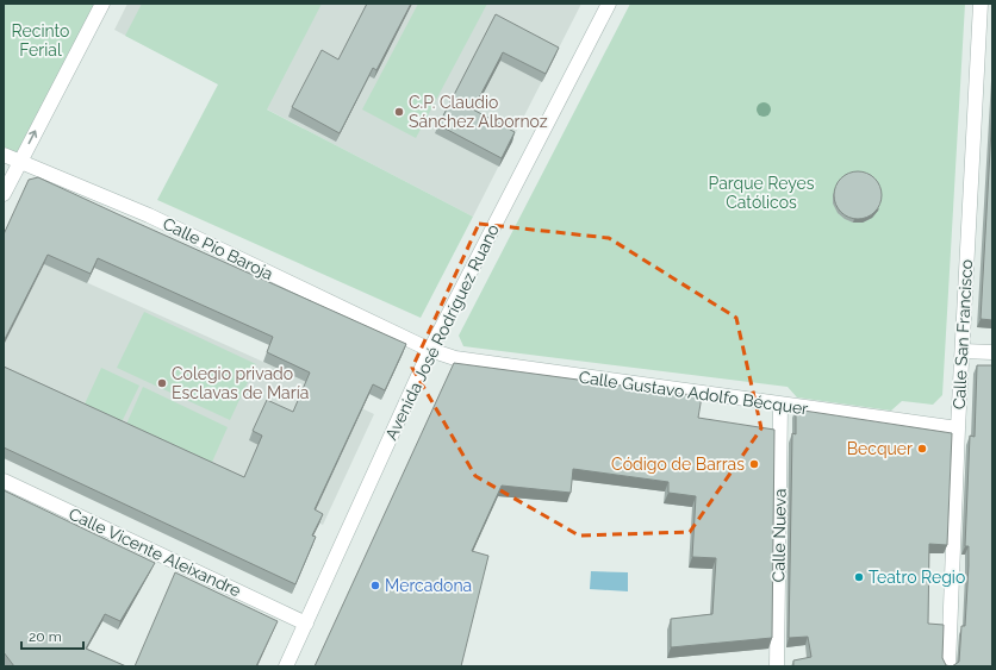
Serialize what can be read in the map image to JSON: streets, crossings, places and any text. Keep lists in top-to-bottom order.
{
  "streets": {
    "street": [
      "Calle Pío Baroja",
      "Avenida José Rodríguez Ruano",
      "Calle San Francisco",
      "Calle Gustavo Adolfo Bécquer",
      "Calle Nueva",
      "Calle Vicente Aleixandre"
    ]
  },
  "crossings": [
    ["Calle Pío Baroja", "Avenida José Rodríguez Ruano"],
    ["Calle Pío Baroja", "Calle Gustavo Adolfo Bécquer"],
    ["Avenida José Rodríguez Ruano", "Calle Gustavo Adolfo Bécquer"],
    ["Avenida José Rodríguez Ruano", "Calle Vicente Aleixandre"],
    ["Calle San Francisco", "Calle Gustavo Adolfo Bécquer"],
    ["Calle Gustavo Adolfo Bécquer", "Calle Nueva"]
  ],
  "parks": ["Recinto Ferial", "Parque Reyes Católicos"],
  "places": [
    "C.P. Claudio Sánchez Albornoz",
    "Colegio privado Esclavas de María",
    "Becquer",
    "Código de Barras",
    "Teatro Regio",
    "Mercadona"
  ],
  "scale_bar": "20 m"
}
